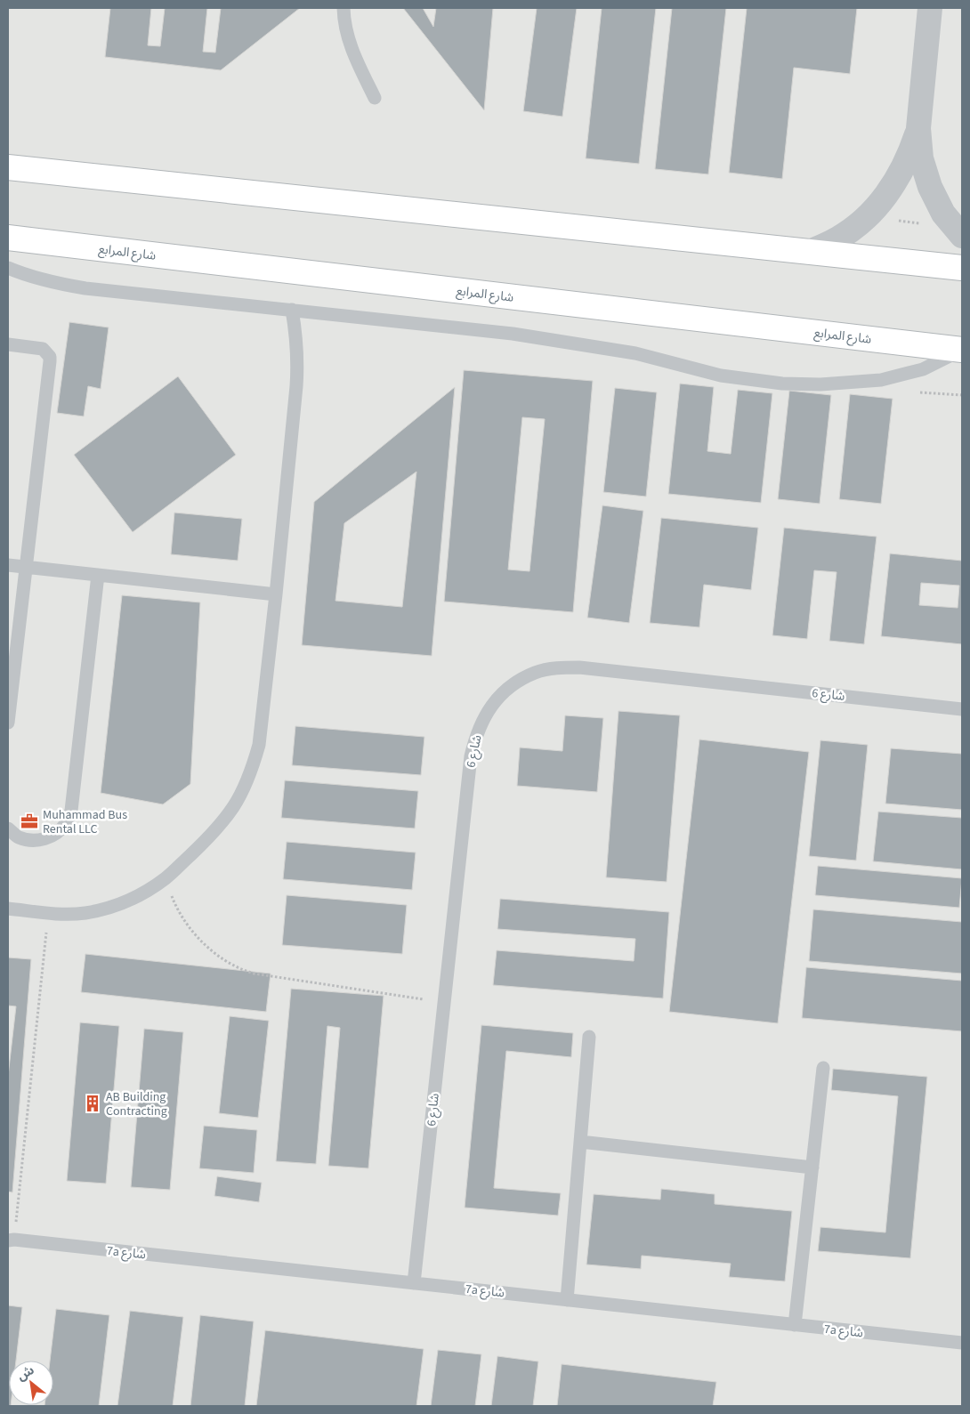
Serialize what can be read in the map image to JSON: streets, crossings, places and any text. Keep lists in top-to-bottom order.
{
  "streets": {
    "main road": ["شارع المرابع"],
    "lane": ["شارع 6", "7a شارع"]
  },
  "crossings": [
    ["شارع 6", "7a شارع"]
  ],
  "places": {
    "office": ["Muhammad Bus Rental LLC"],
    "building": ["AB Building Contracting"]
  },
  "north": "top left"
}
